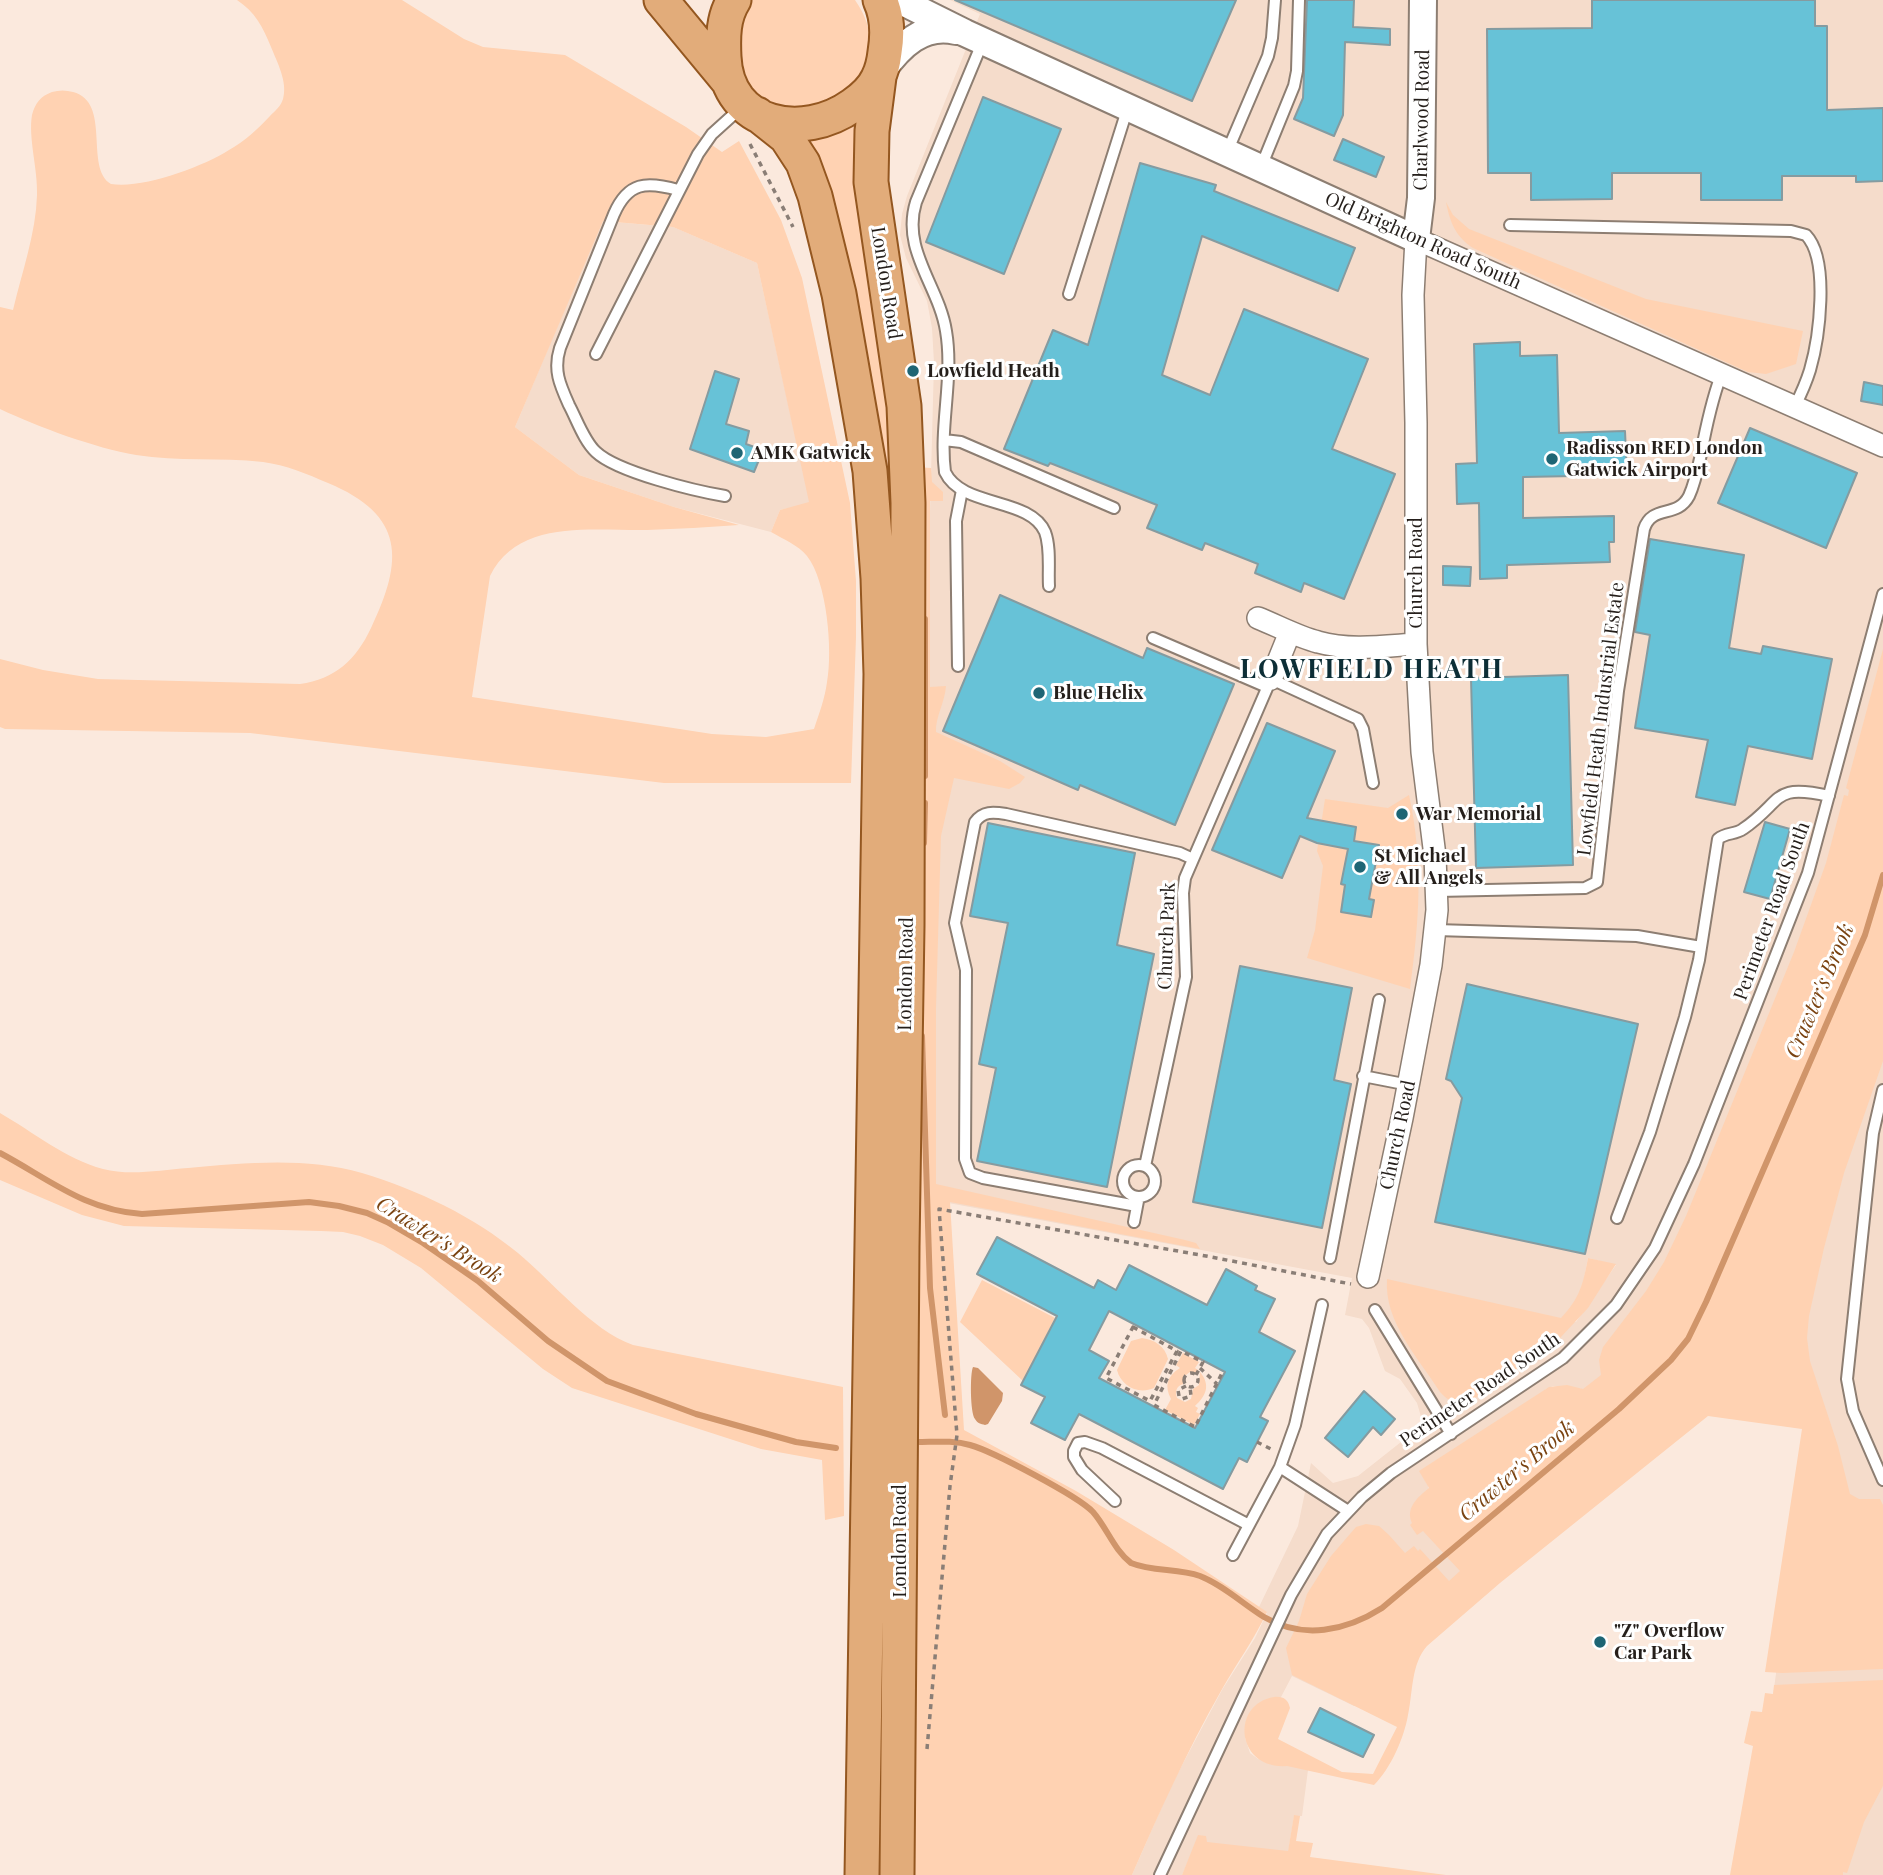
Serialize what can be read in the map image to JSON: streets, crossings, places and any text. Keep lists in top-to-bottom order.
{
  "streets": {
    "main road": ["London Road"],
    "street": ["Charlwood Road", "Old Brighton Road South", "Church Road"],
    "lane": ["Lowfield Heath Industrial Estate", "Perimeter Road South", "Church Park"]
  },
  "crossings": [
    ["Charlwood Road", "Old Brighton Road South"],
    ["Charlwood Road", "Church Road"],
    ["Old Brighton Road South", "London Road"],
    ["Old Brighton Road South", "Church Road"],
    ["Old Brighton Road South", "Lowfield Heath Industrial Estate"],
    ["Church Road", "Lowfield Heath Industrial Estate"]
  ],
  "districts": ["LOWFIELD HEATH"],
  "water": ["Crawter's Brook"],
  "places": [
    "Lowfield Heath",
    "AMK Gatwick",
    "Radisson RED London Gatwick Airport",
    "Blue Helix",
    "War Memorial",
    "St Michael & All Angels",
    "\"Z\" Overflow Car Park"
  ]
}
